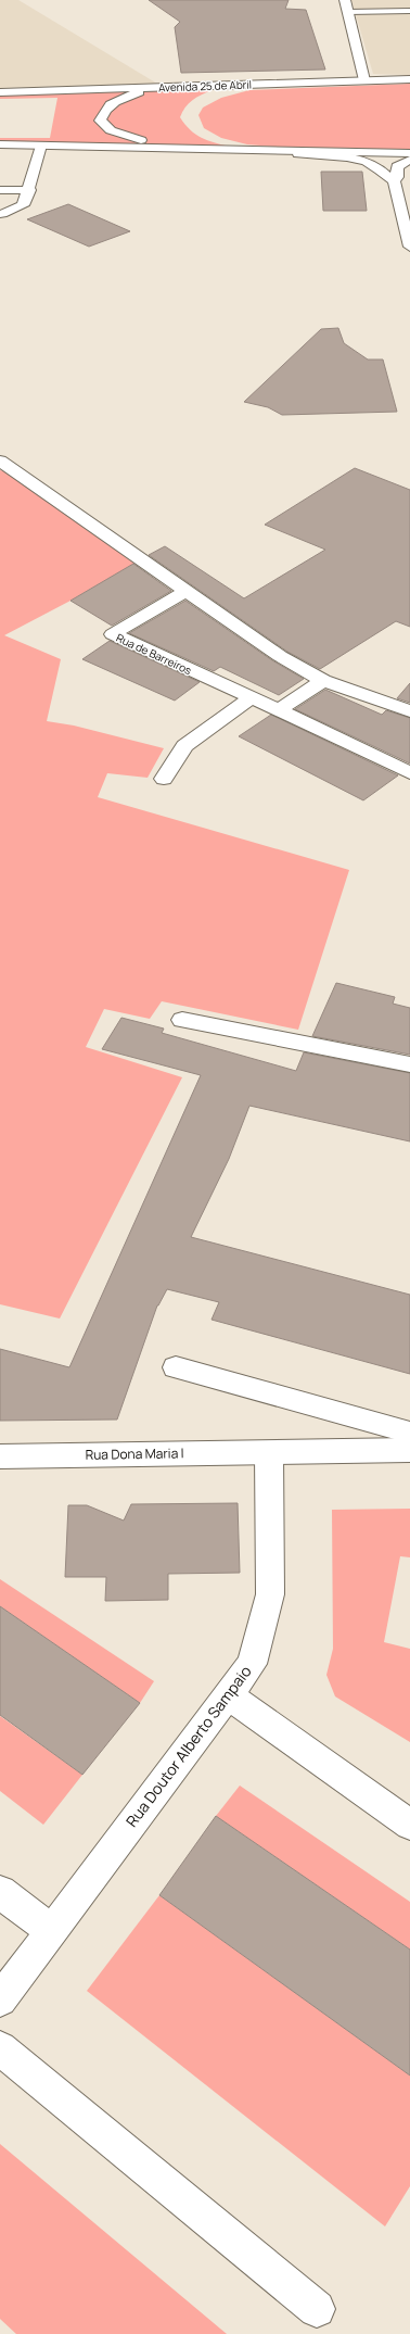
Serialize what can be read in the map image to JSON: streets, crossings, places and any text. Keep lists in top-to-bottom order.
{
  "streets": {
    "street": [
      "Avenida 25 de Abril",
      "Rua de Barreiros",
      "Rua Dona Maria I",
      "Rua Doutor Alberto Sampaio"
    ]
  },
  "crossings": [
    ["Rua Dona Maria I", "Rua Doutor Alberto Sampaio"]
  ]
}
